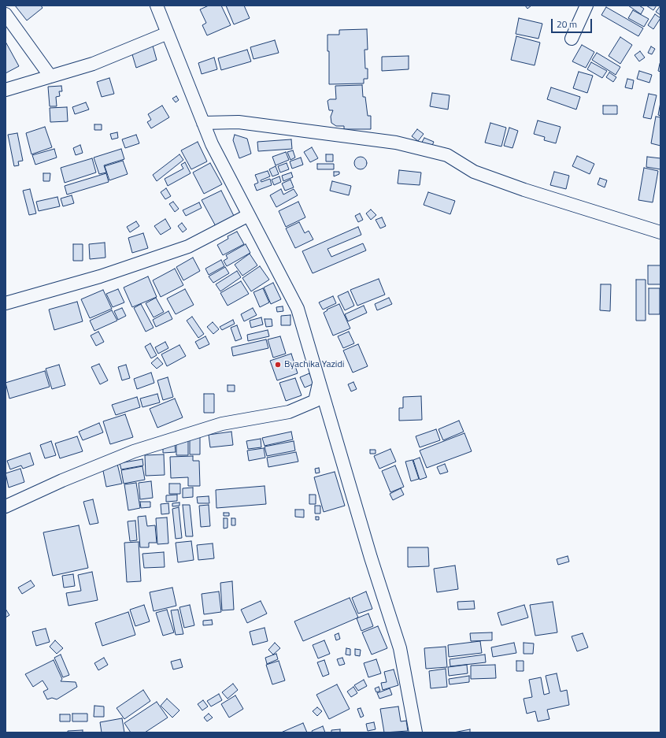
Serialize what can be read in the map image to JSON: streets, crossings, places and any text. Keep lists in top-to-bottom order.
{
  "places": ["Byachika Yazidi"],
  "scale_bar": "20 m"
}
